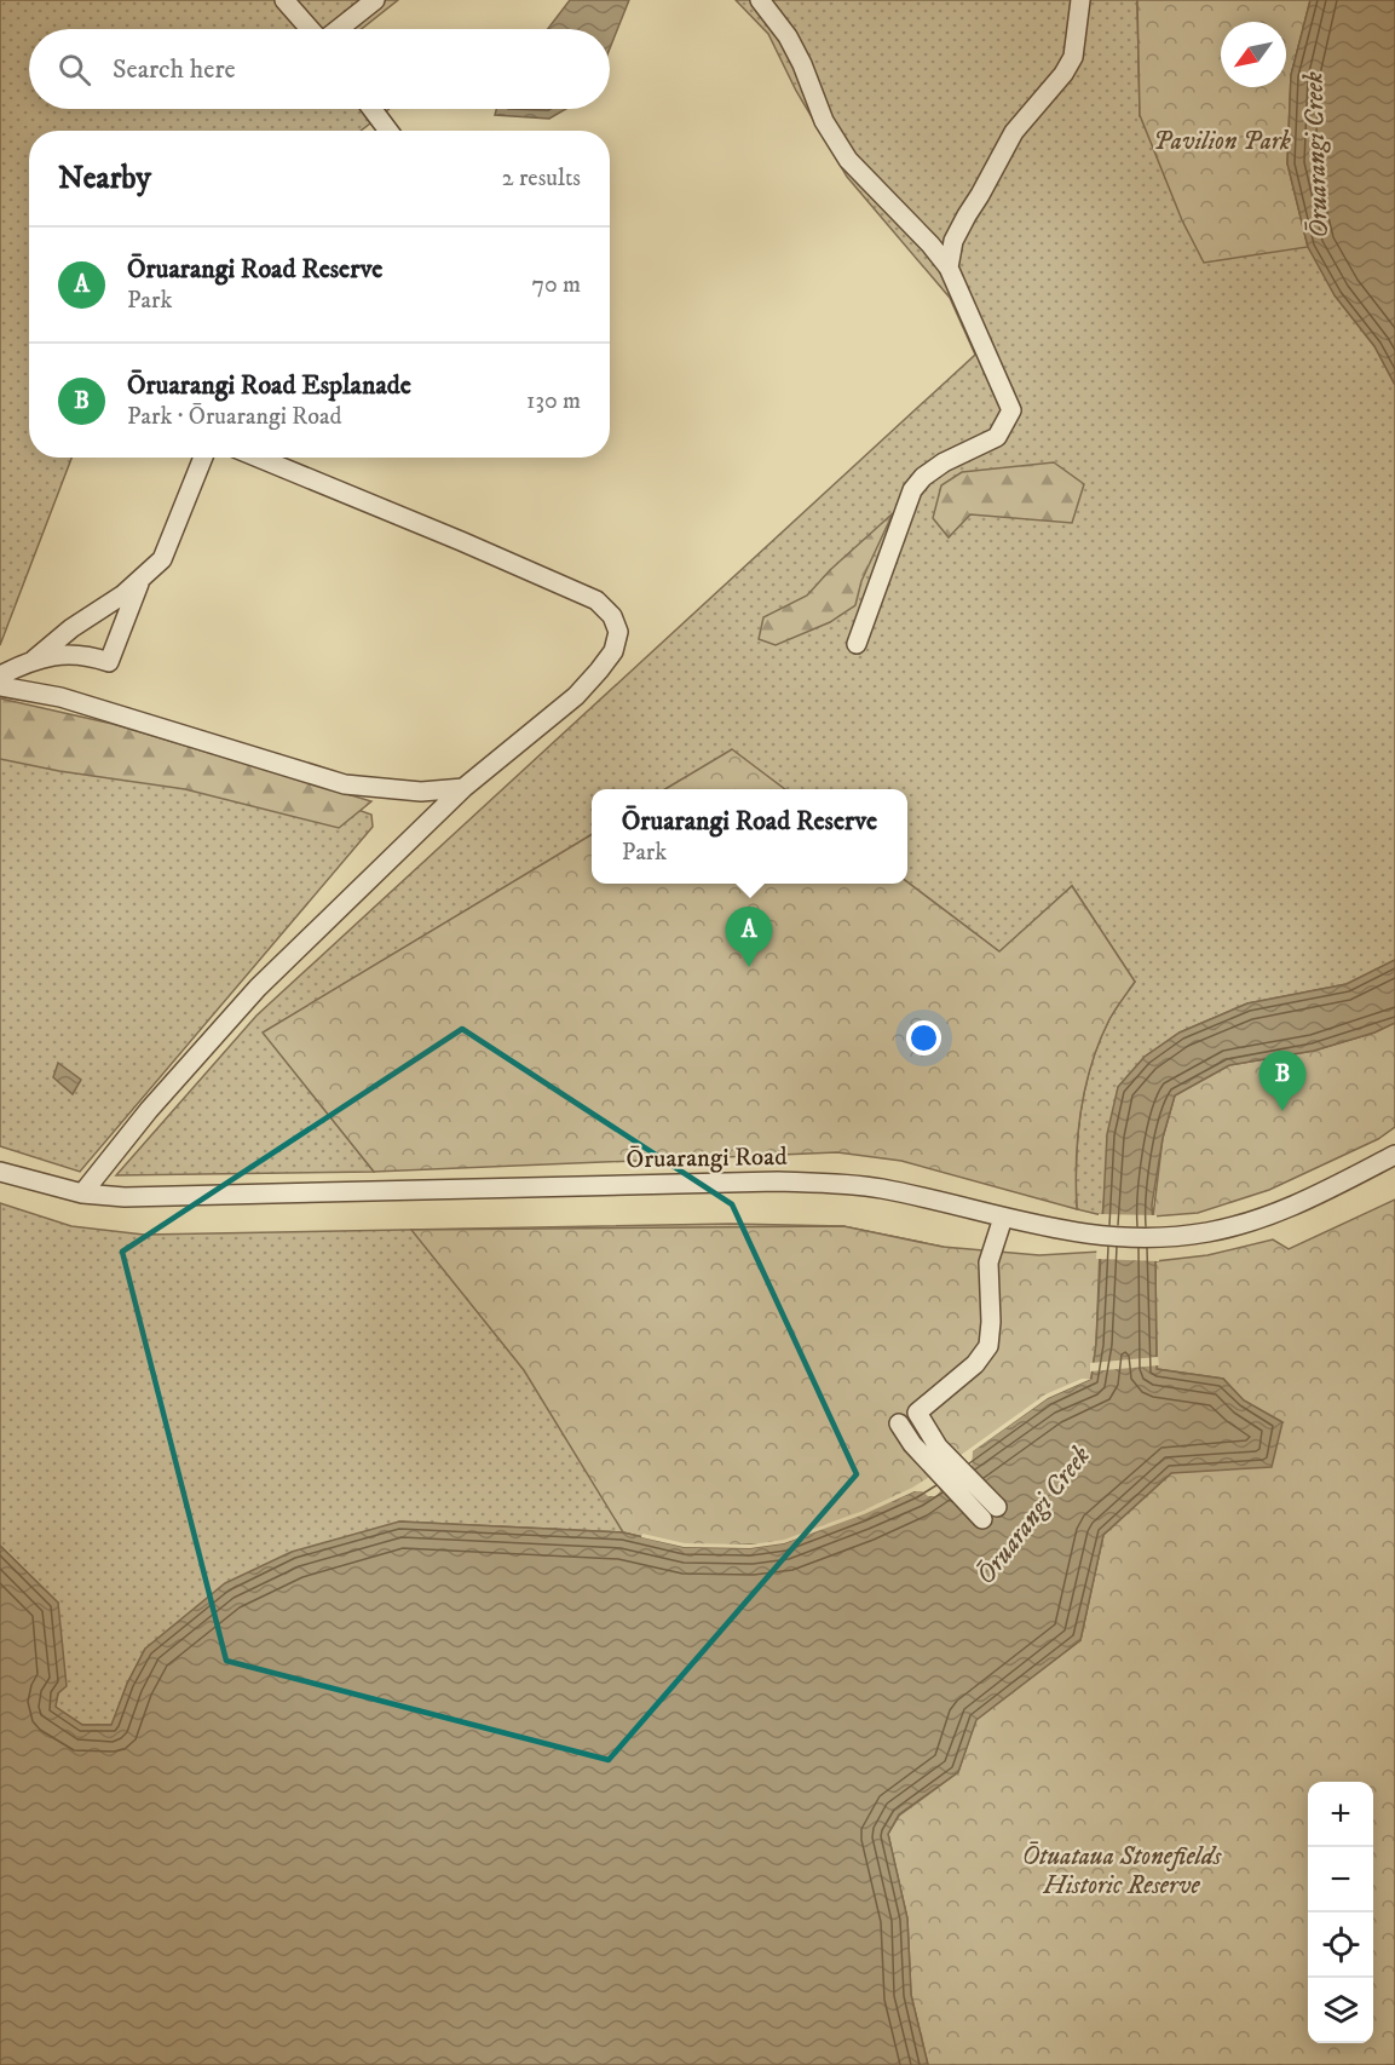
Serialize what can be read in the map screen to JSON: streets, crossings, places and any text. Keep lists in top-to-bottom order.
{
  "streets": {
    "street": ["Ōruarangi Road"]
  },
  "water": ["Ōruarangi Creek"],
  "parks": ["Pavilion Park", "Ōtuataua Stonefields Historic Reserve"],
  "north": "bottom left",
  "page": {
    "search": "Search here",
    "heading": ["Nearby", "2 results"],
    "list": [
      {
        "mark": "A",
        "name": "Ōruarangi Road Reserve",
        "note": "Park",
        "value": "70 m"
      },
      {
        "mark": "B",
        "name": "Ōruarangi Road Esplanade",
        "note": "Park · Ōruarangi Road",
        "value": "130 m"
      }
    ],
    "popup": ["Ōruarangi Road Reserve", "Park"],
    "pins": ["A", "B"],
    "map_buttons": ["+", "−"]
  }
}
